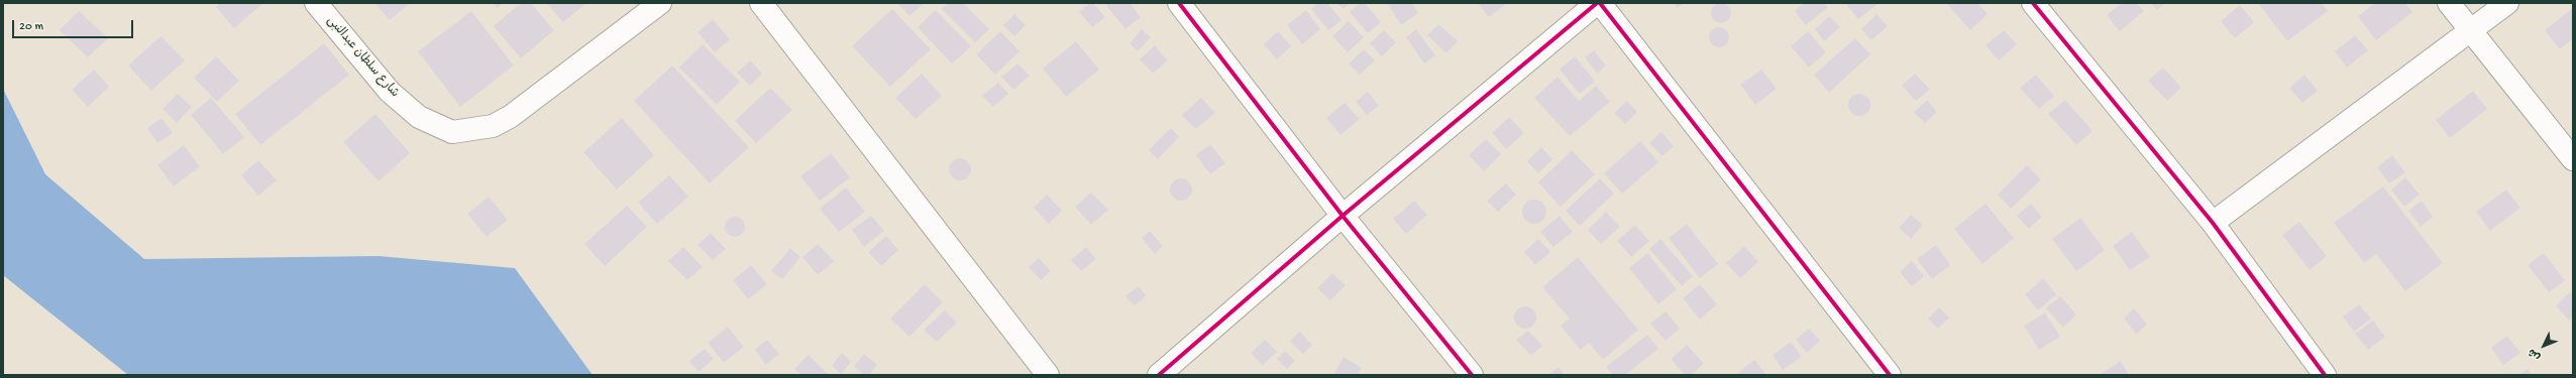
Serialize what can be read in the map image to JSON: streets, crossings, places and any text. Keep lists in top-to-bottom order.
{
  "streets": {
    "street": ["شارع سلطان عبدالنبى"]
  },
  "scale_bar": "20 m",
  "north": "bottom left"
}
